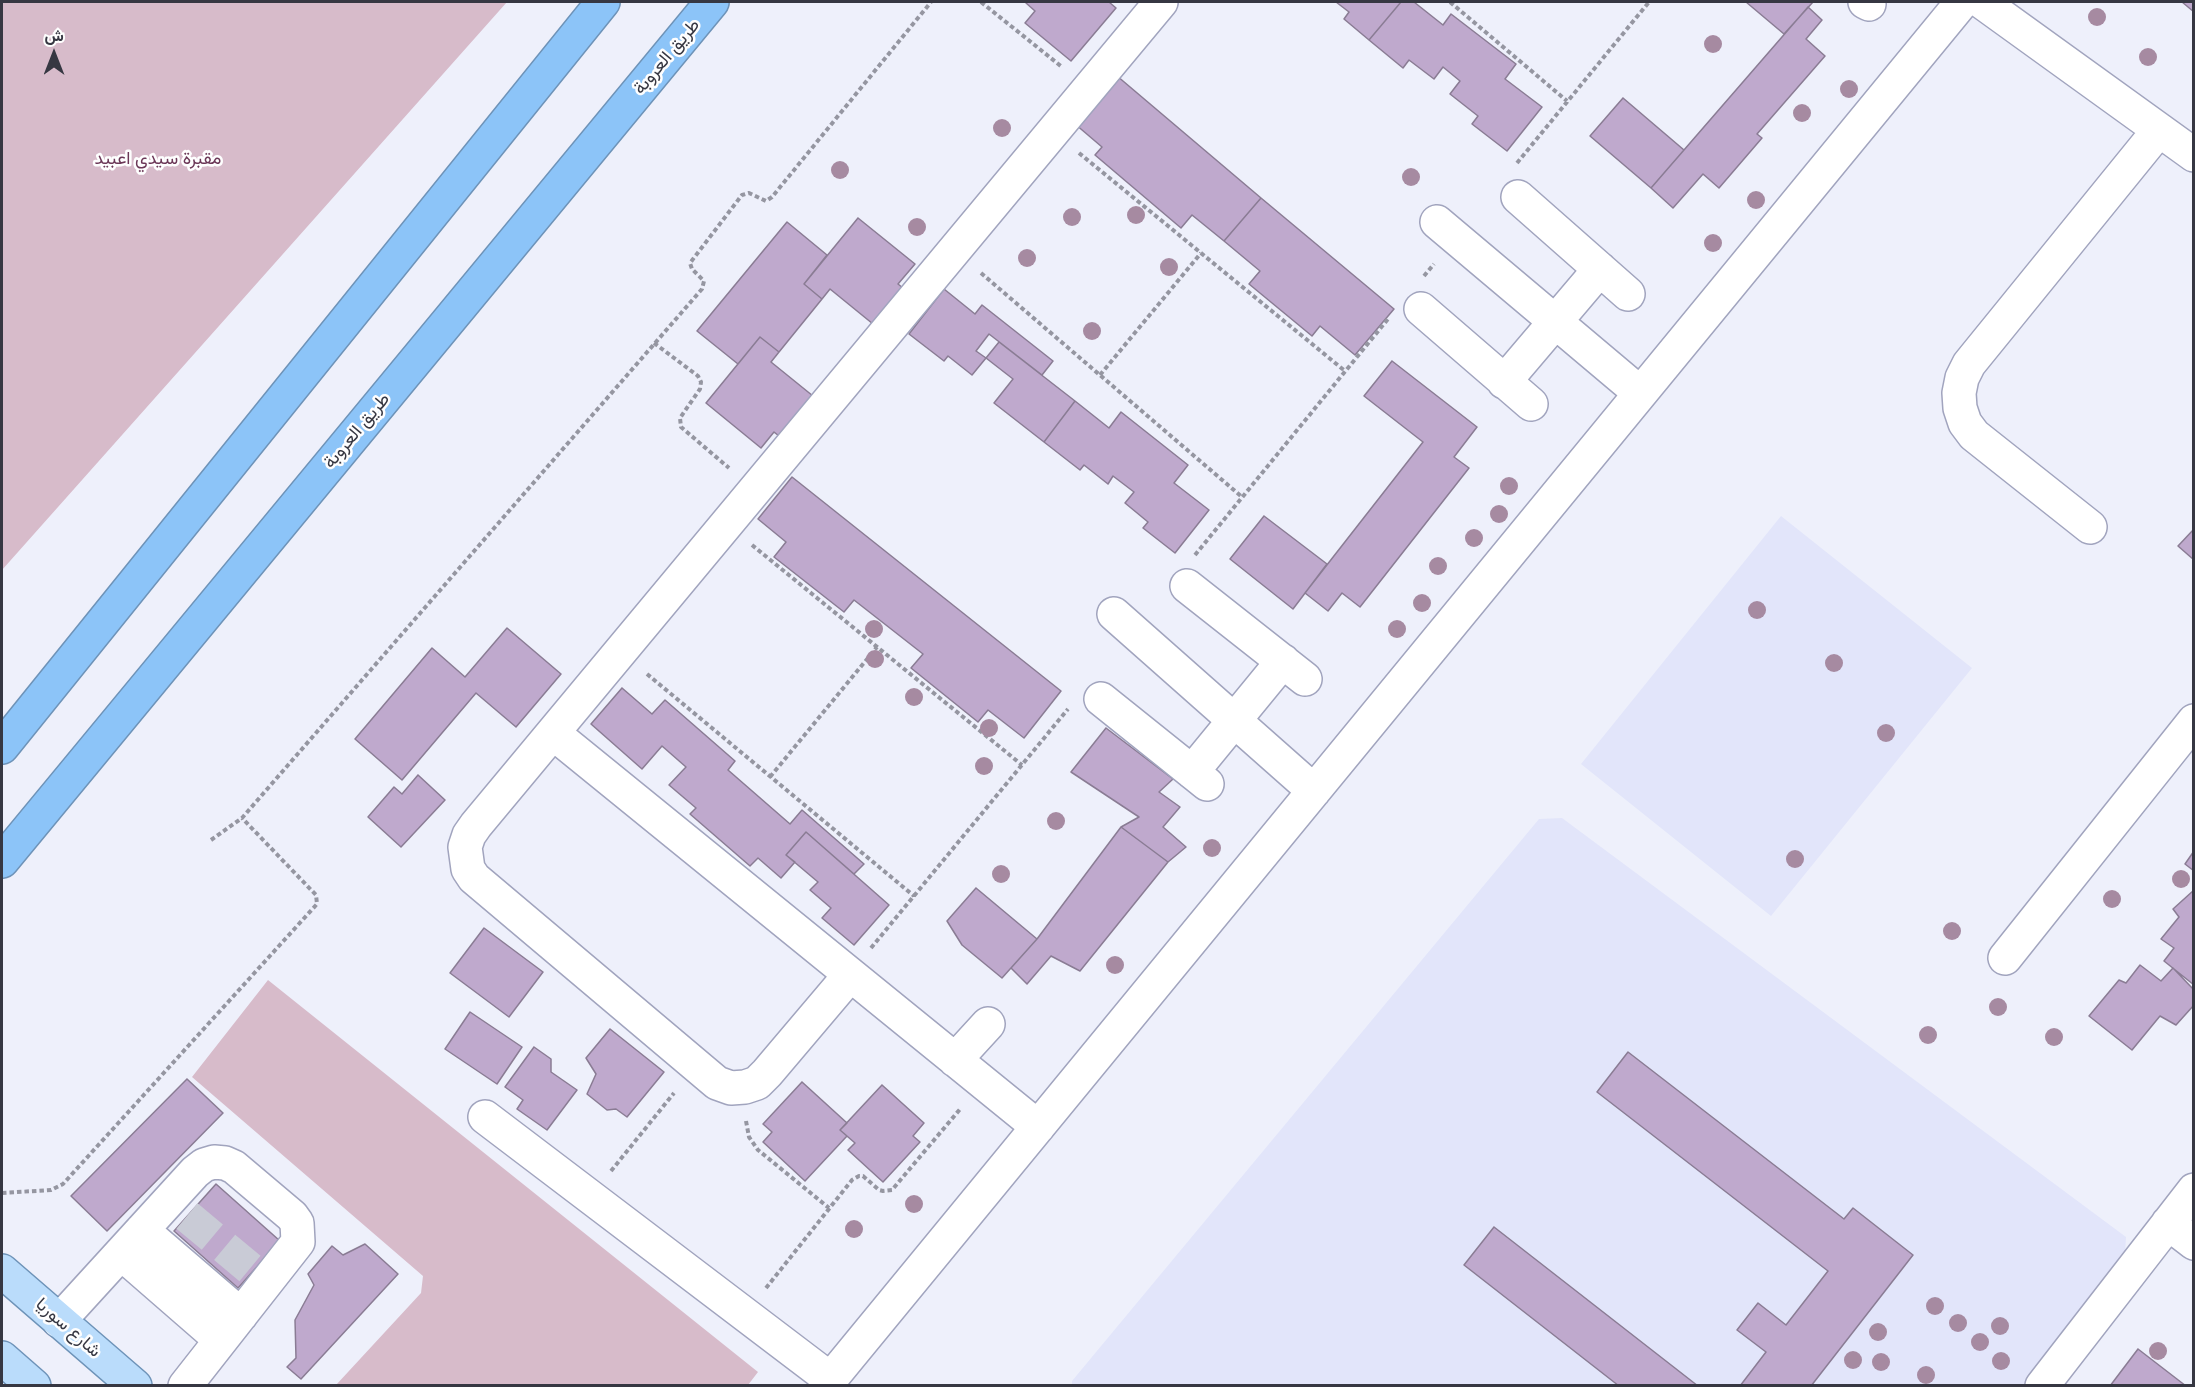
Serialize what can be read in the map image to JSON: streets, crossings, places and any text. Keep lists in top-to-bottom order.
{
  "streets": {
    "highway": ["طريق العروبة"],
    "main road": ["شارع سوريا"]
  },
  "parks": ["مقبرة سيدي اعبيد"],
  "north": "top"
}
